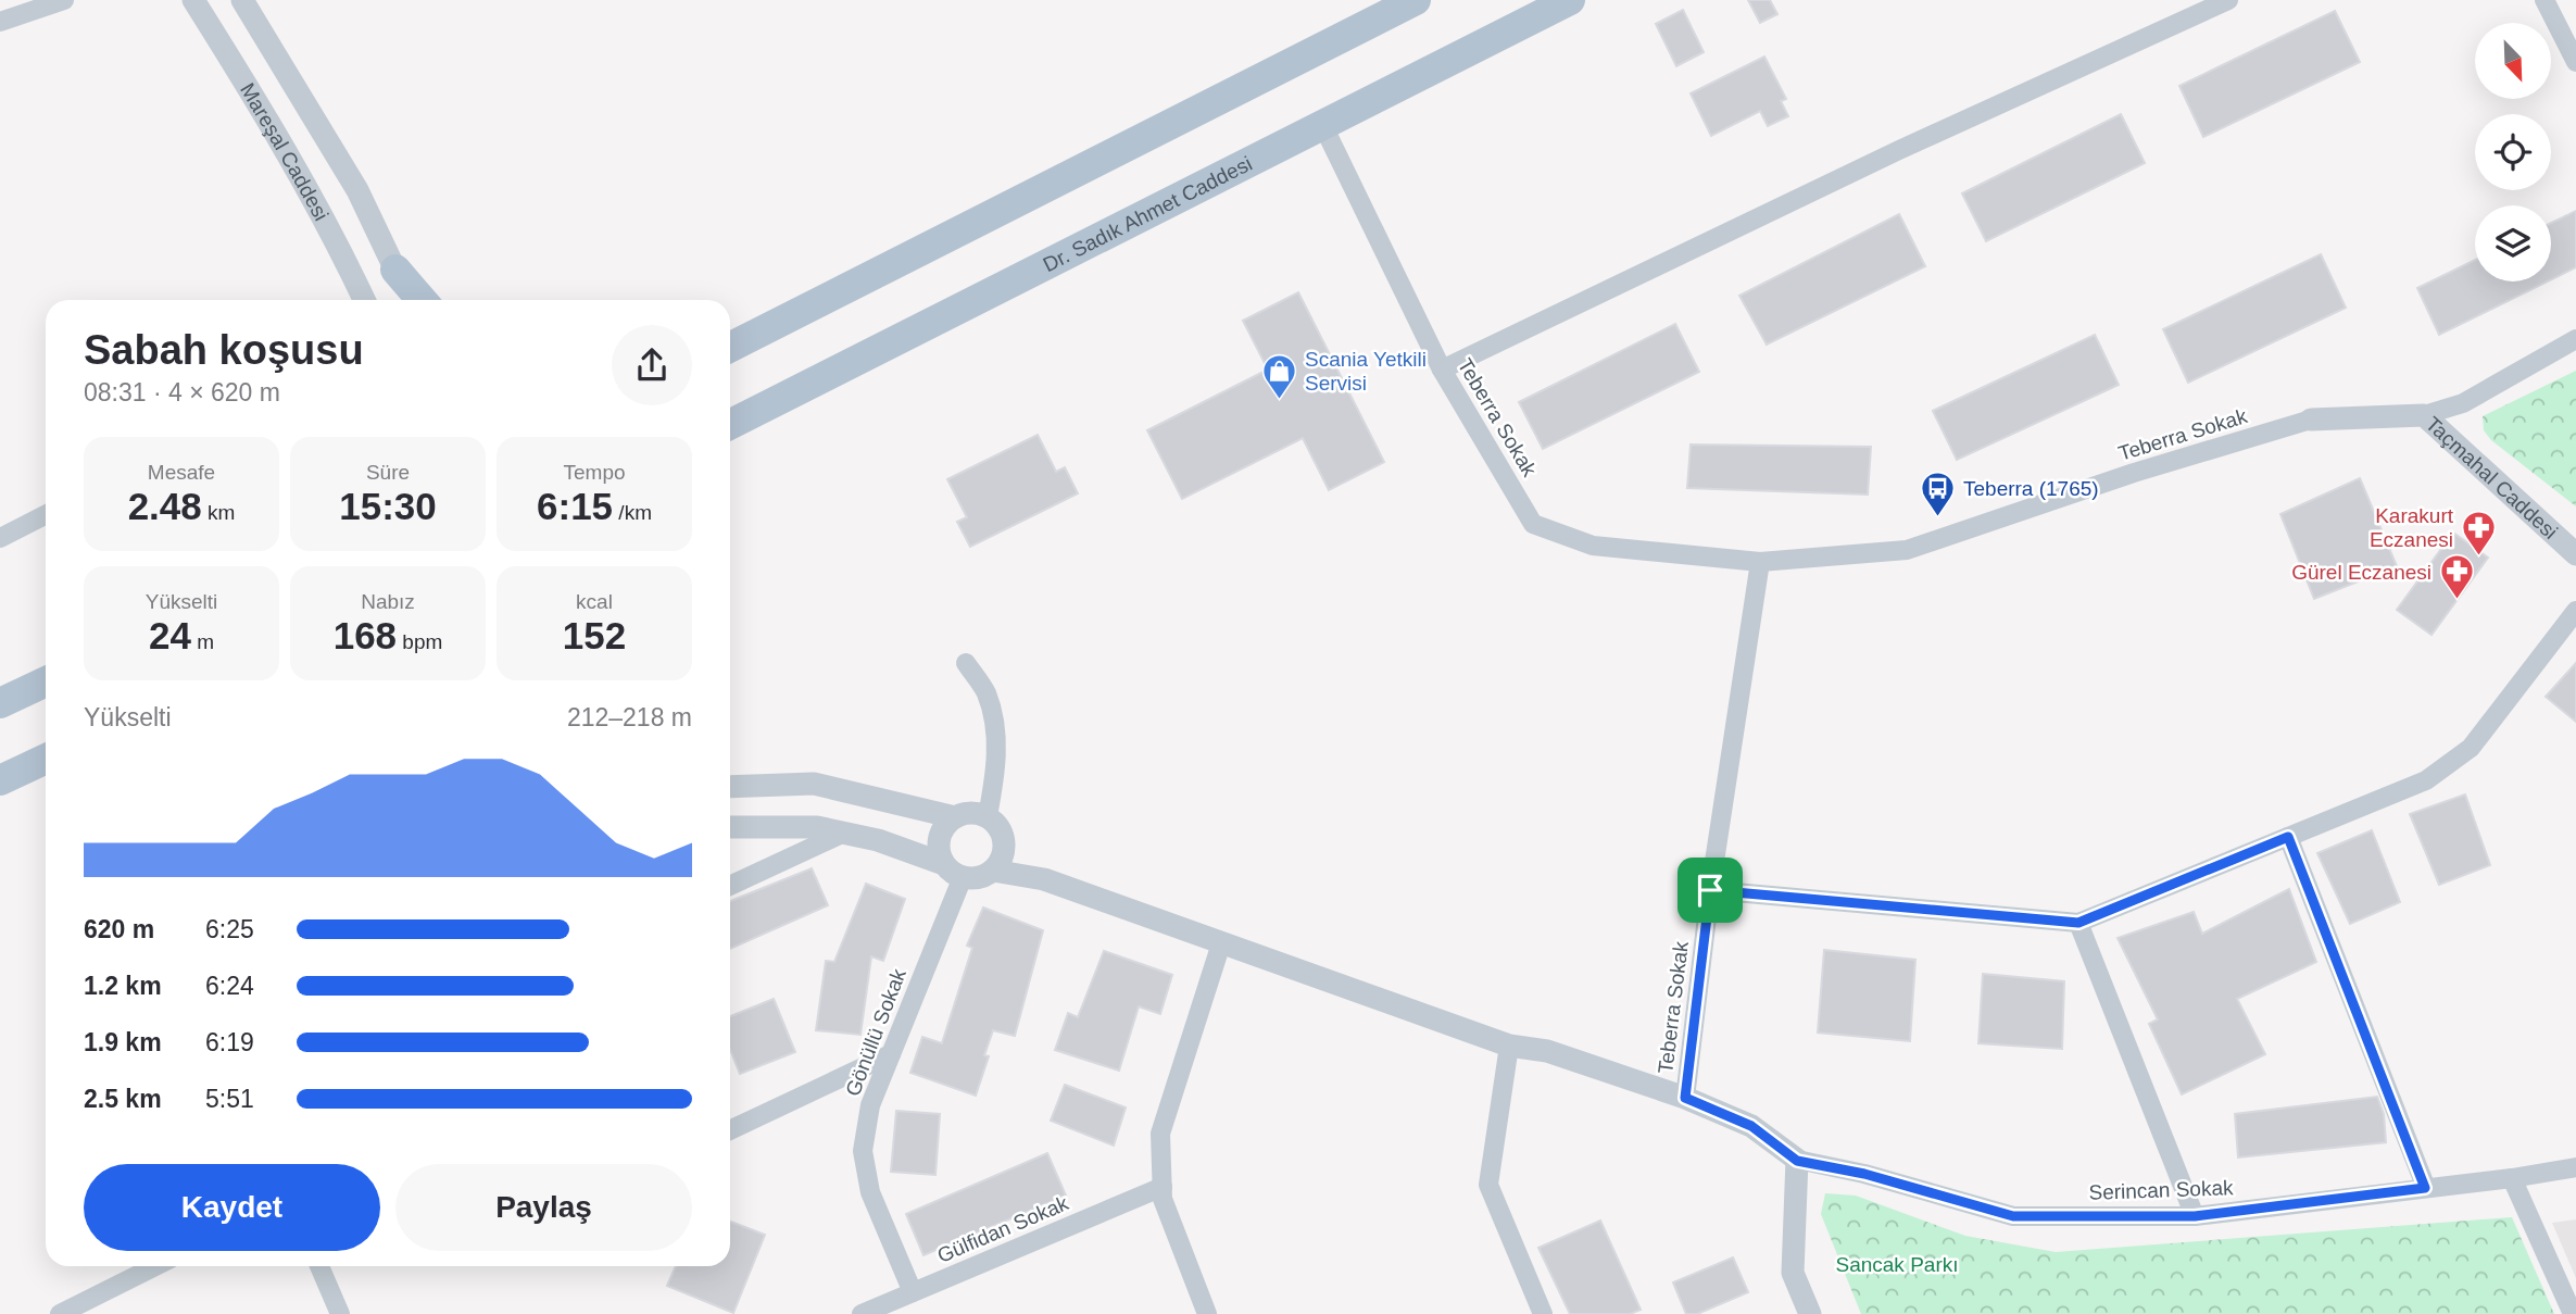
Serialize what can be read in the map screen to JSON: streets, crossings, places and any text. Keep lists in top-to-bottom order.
{
  "streets": {
    "main road": ["Dr. Sadık Ahmet Caddesi"],
    "street": [
      "Mareşal Caddesi",
      "Teberra Sokak",
      "Taçmahal Caddesi",
      "Gönüllü Sokak",
      "Serincan Sokak",
      "Gülfidan Sokak"
    ]
  },
  "crossings": [
    ["Dr. Sadık Ahmet Caddesi", "Teberra Sokak"],
    ["Teberra Sokak", "Taçmahal Caddesi"],
    ["Gönüllü Sokak", "Gülfidan Sokak"]
  ],
  "parks": ["Sancak Parkı"],
  "places": {
    "shop": ["Scania Yetkili Servisi"],
    "bus stop": ["Teberra (1765)"],
    "pharmacy": ["Karakurt Eczanesi", "Gürel Eczanesi"]
  },
  "north": "bottom right",
  "page": {
    "heading": ["Sabah koşusu", "08:31 · 4 × 620 m"],
    "stats": [
      ["Mesafe", "2.48 km"],
      ["Süre", "15:30"],
      ["Tempo", "6:15 /km"],
      ["Yükselti", "24 m"],
      ["Nabız", "168 bpm"],
      ["kcal", "152"]
    ],
    "chart": ["Yükselti", "212–218 m"],
    "list": [
      {
        "name": "620 m",
        "note": "6:25"
      },
      {
        "name": "1.2 km",
        "note": "6:24"
      },
      {
        "name": "1.9 km",
        "note": "6:19"
      },
      {
        "name": "2.5 km",
        "note": "5:51"
      }
    ],
    "buttons": ["Kaydet", "Paylaş"]
  }
}
